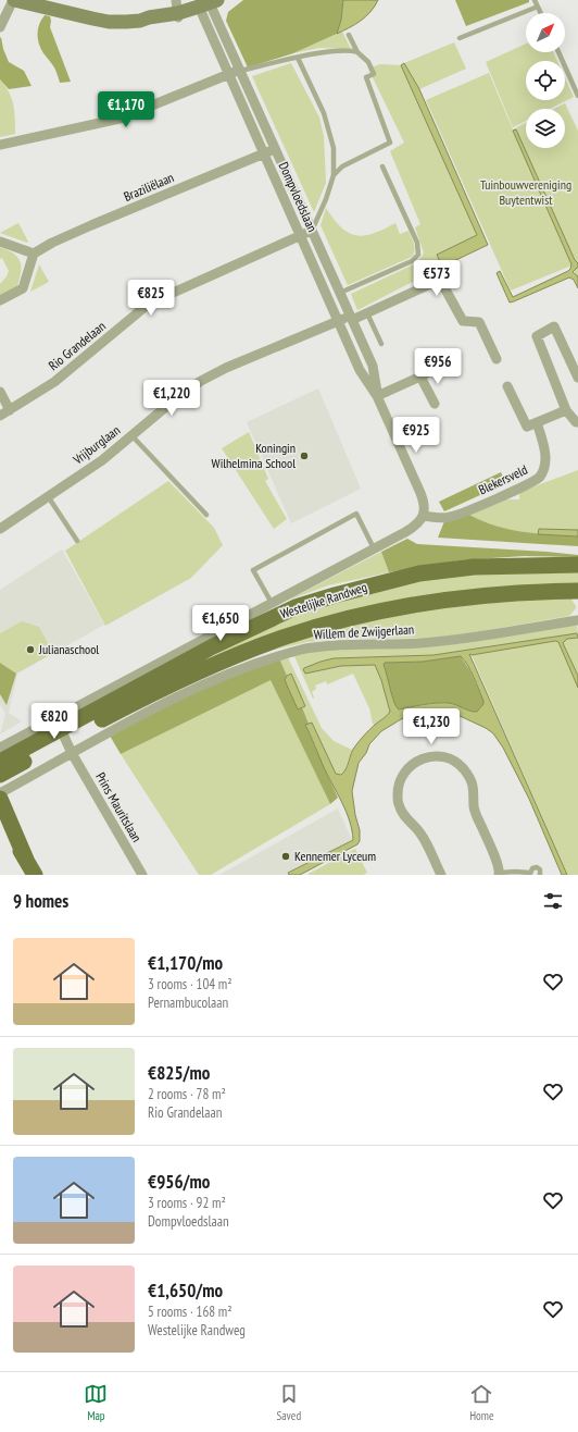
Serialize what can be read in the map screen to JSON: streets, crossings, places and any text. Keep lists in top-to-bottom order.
{
  "streets": {
    "main road": ["Westelijke Randweg"],
    "street": [
      "Braziliëlaan",
      "Dompvloedslaan",
      "Rio Grandelaan",
      "Vrijburglaan",
      "Blekersveld",
      "Willem de Zwijgerlaan",
      "Prins Mauritslaan"
    ]
  },
  "crossings": [
    ["Braziliëlaan", "Dompvloedslaan"],
    ["Dompvloedslaan", "Rio Grandelaan"],
    ["Dompvloedslaan", "Vrijburglaan"],
    ["Dompvloedslaan", "Blekersveld"],
    ["Willem de Zwijgerlaan", "Prins Mauritslaan"]
  ],
  "parks": ["Tuinbouwvereniging Buytentwist"],
  "places": ["Koningin Wilhelmina School", "Julianaschool", "Kennemer Lyceum"],
  "north": "top right",
  "page": {
    "price": [
      "€1,170",
      "€573",
      "€825",
      "€956",
      "€1,220",
      "€925",
      "€1,650",
      "€820",
      "€1,230"
    ],
    "heading": "9 homes",
    "list": [
      {
        "name": "€1,170/mo",
        "note": "3 rooms · 104 m² · Pernambucolaan"
      },
      {
        "name": "€825/mo",
        "note": "2 rooms · 78 m² · Rio Grandelaan"
      },
      {
        "name": "€956/mo",
        "note": "3 rooms · 92 m² · Dompvloedslaan"
      },
      {
        "name": "€1,650/mo",
        "note": "5 rooms · 168 m² · Westelijke Randweg"
      }
    ],
    "tabs": ["Map", "Saved", "Home"]
  }
}
